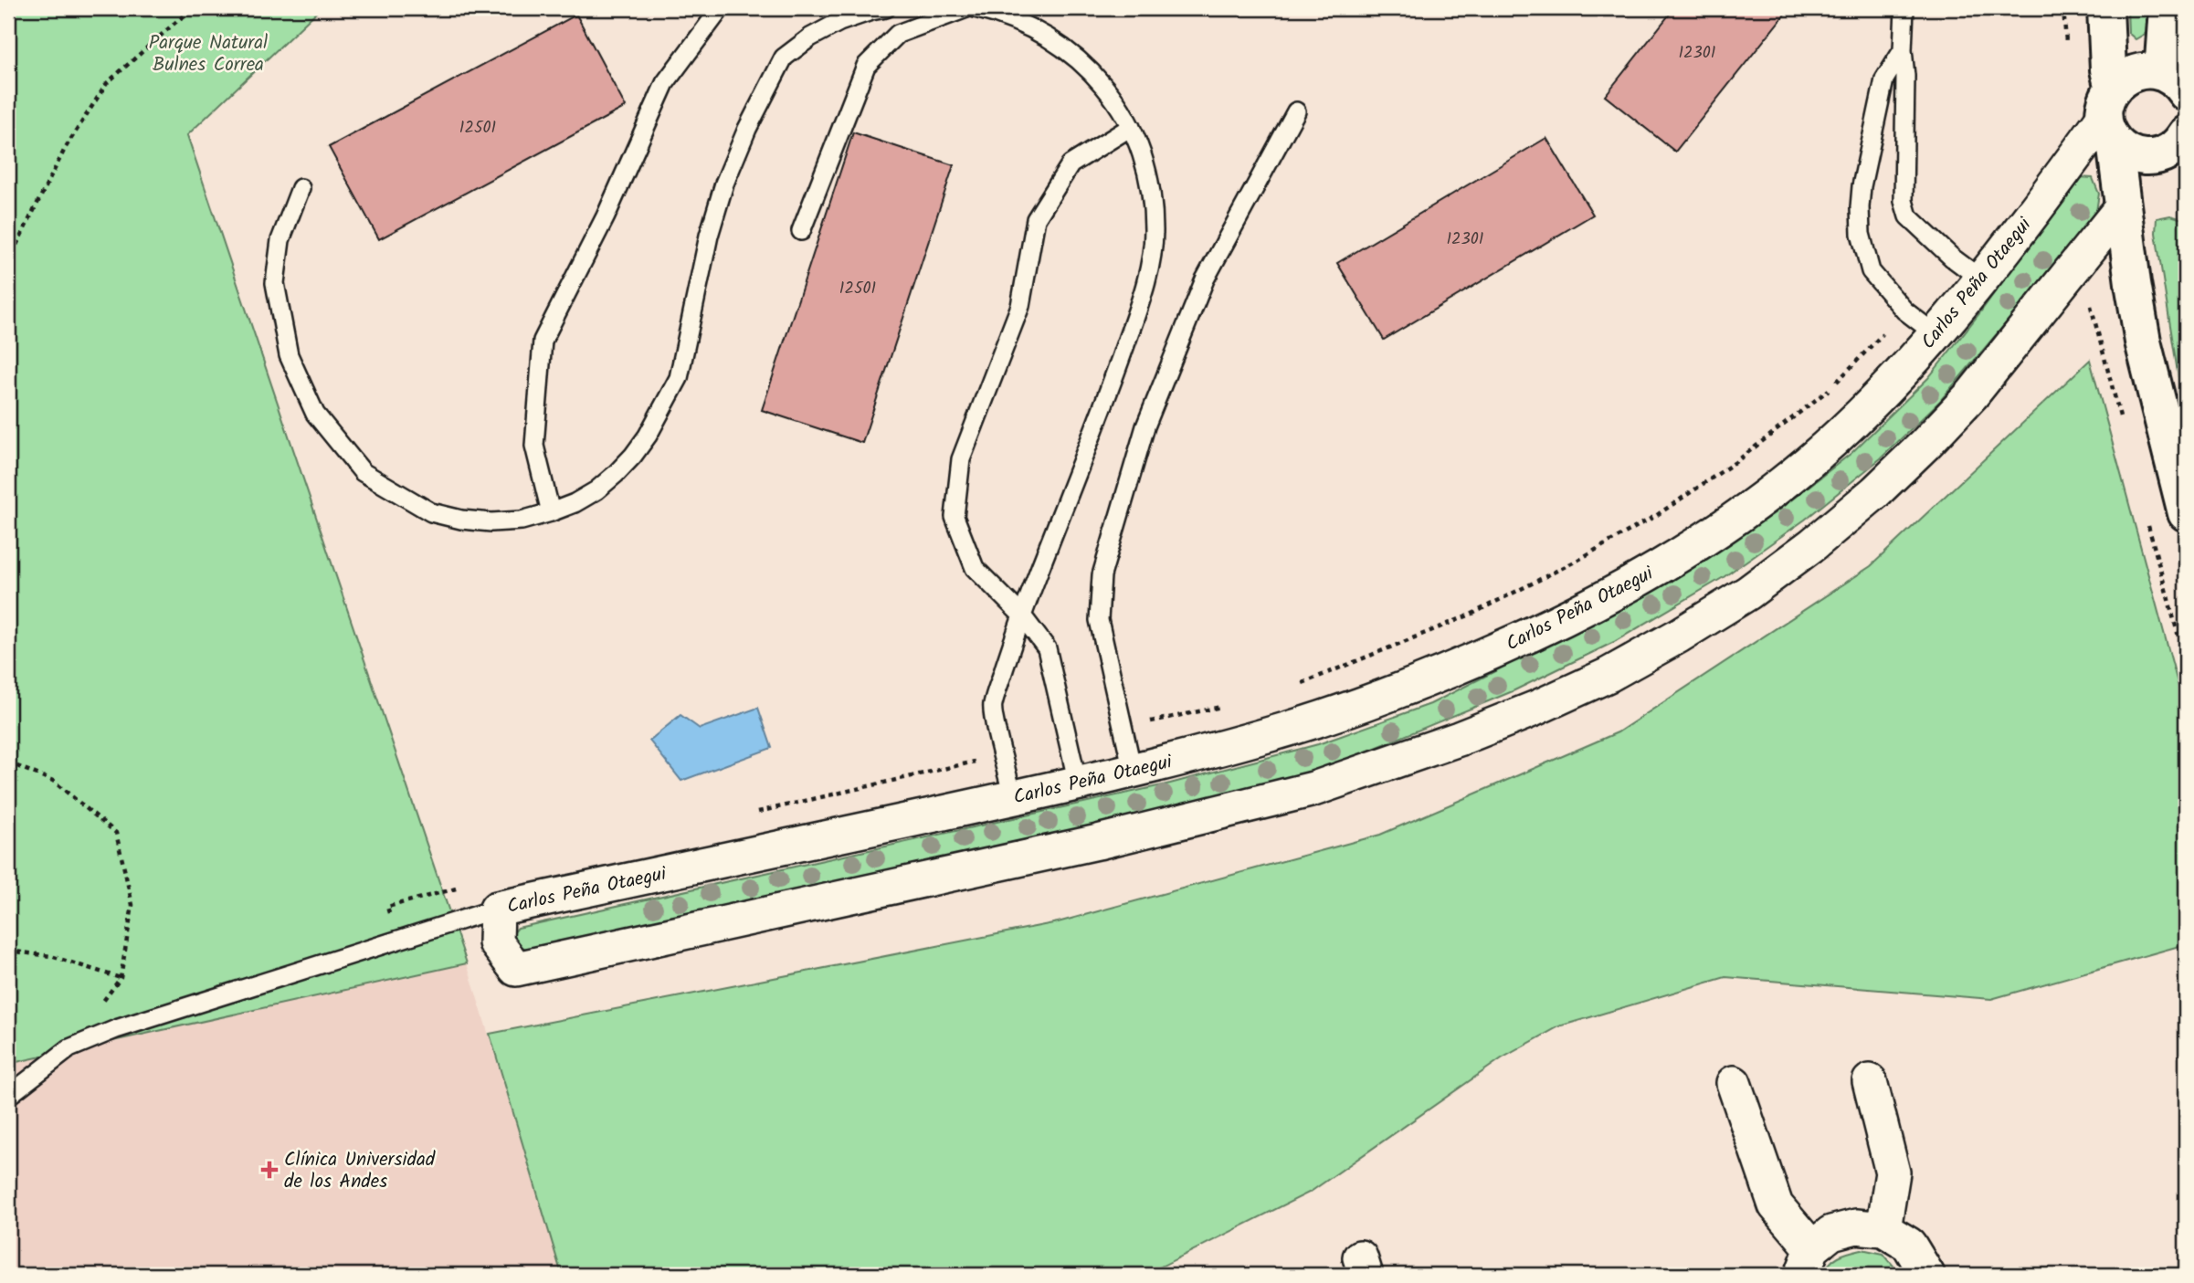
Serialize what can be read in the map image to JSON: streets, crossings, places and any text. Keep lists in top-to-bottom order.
{
  "streets": {
    "street": ["Carlos Peña Otaegui"]
  },
  "parks": ["Parque Natural Bulnes Correa"],
  "places": {
    "health": ["Clínica Universidad de los Andes"]
  },
  "house_numbers": [
    "12301",
    "12501",
    "12301",
    "12501"
  ]
}
